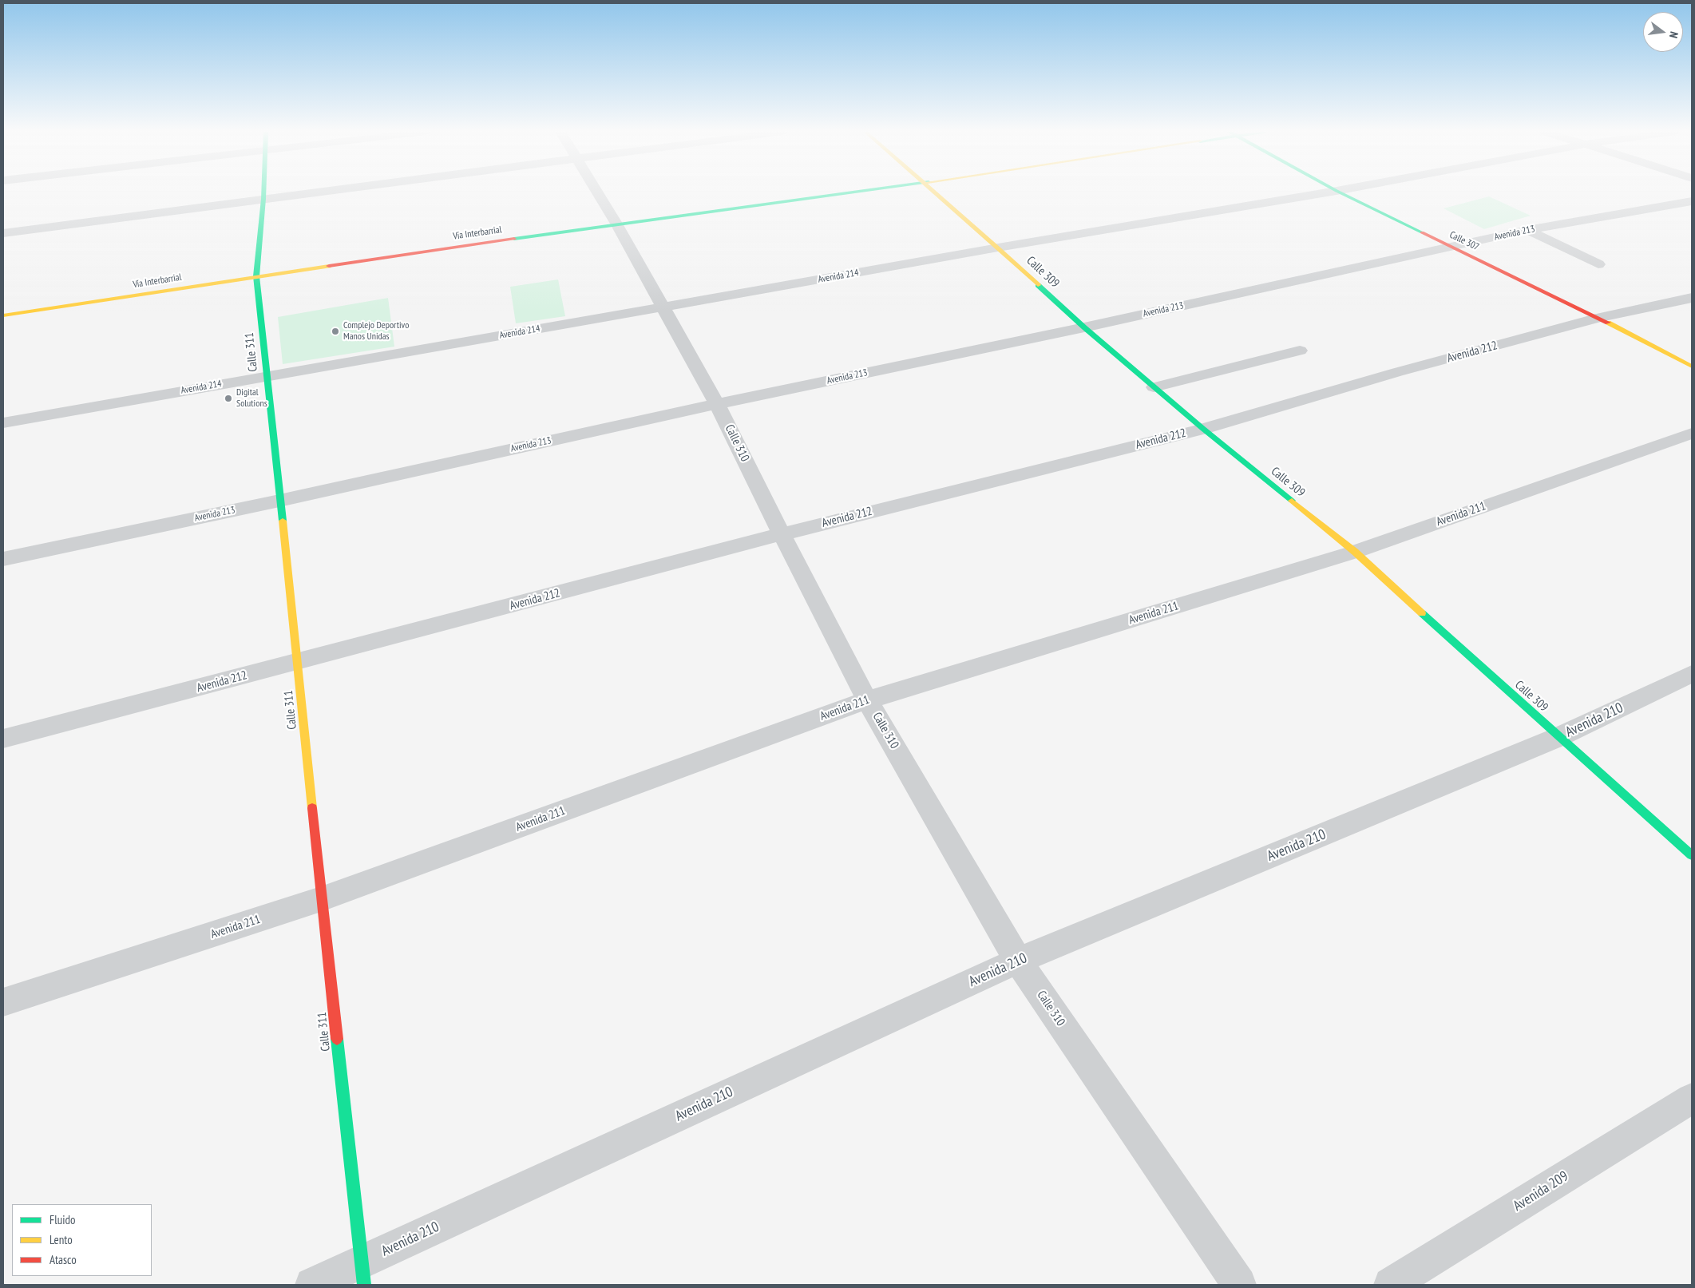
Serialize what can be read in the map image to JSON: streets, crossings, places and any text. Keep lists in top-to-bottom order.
{
  "streets": {
    "street": [
      "Vía Interbarrial",
      "Avenida 213",
      "Calle 307",
      "Calle 309",
      "Avenida 214",
      "Calle 311",
      "Avenida 212",
      "Calle 310",
      "Avenida 211",
      "Avenida 210",
      "Avenida 209"
    ]
  },
  "crossings": [
    ["Vía Interbarrial", "Calle 311"],
    ["Vía Interbarrial", "Calle 310"],
    ["Avenida 213", "Calle 307"],
    ["Avenida 213", "Calle 309"],
    ["Avenida 213", "Calle 311"],
    ["Avenida 213", "Calle 310"],
    ["Calle 307", "Avenida 212"],
    ["Calle 309", "Avenida 214"],
    ["Calle 309", "Avenida 212"],
    ["Calle 309", "Avenida 211"],
    ["Calle 309", "Avenida 210"],
    ["Avenida 214", "Calle 311"],
    ["Avenida 214", "Calle 310"],
    ["Calle 311", "Avenida 212"],
    ["Calle 311", "Avenida 211"],
    ["Calle 311", "Avenida 210"],
    ["Avenida 212", "Calle 310"],
    ["Calle 310", "Avenida 211"],
    ["Calle 310", "Avenida 210"]
  ],
  "places": ["Complejo Deportivo Manos Unidas", "Digital Solutions"],
  "legend": ["Fluido", "Lento", "Atasco"],
  "north": "right"
}
